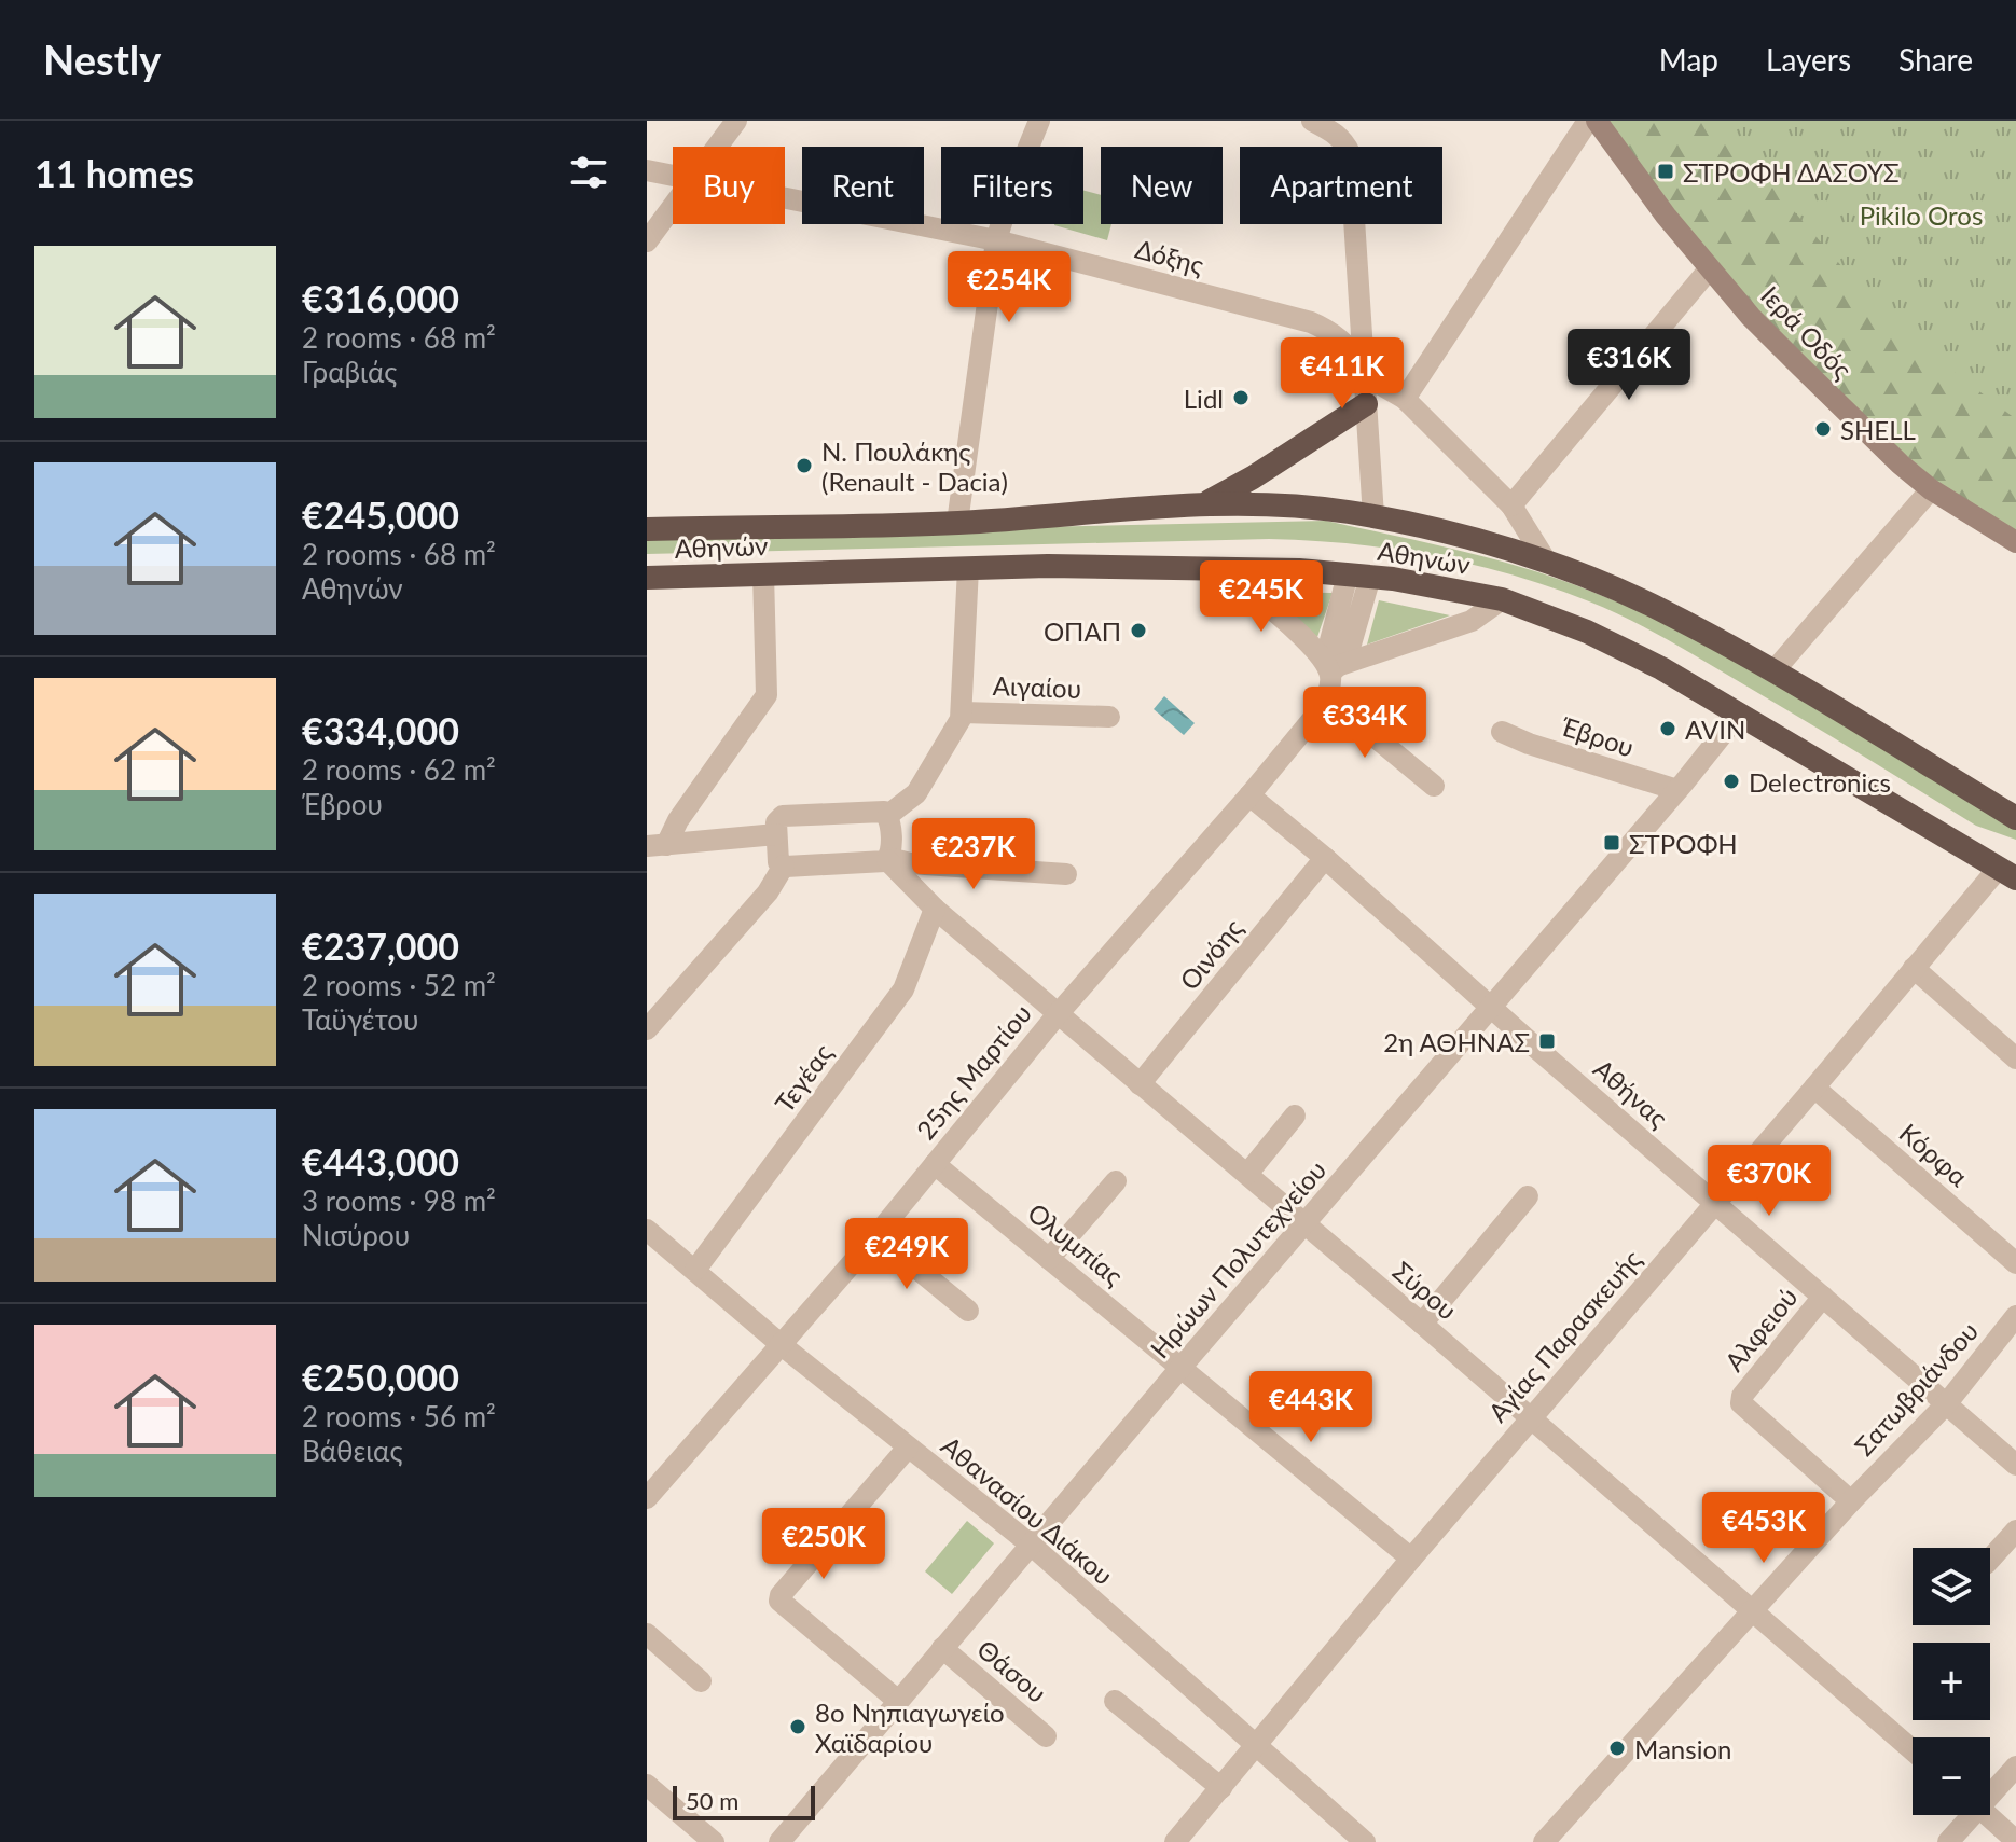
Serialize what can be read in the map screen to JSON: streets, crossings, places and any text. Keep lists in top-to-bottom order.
{
  "streets": {
    "highway": ["Αθηνών"],
    "main road": ["Ιερά Οδός"],
    "street": [
      "Δόξης",
      "Αιγαίου",
      "Έβρου",
      "Οινόης",
      "25ης Μαρτίου",
      "Τεγέας",
      "Αθήνας",
      "Κόρφα",
      "Ολυμπίας",
      "Ηρώων Πολυτεχνείου",
      "Σύρου",
      "Αλφειού",
      "Αγίας Παρασκευής",
      "Σατωβριάνδου",
      "Αθανασίου Διάκου",
      "Θάσου"
    ]
  },
  "crossings": [
    ["Αθηνών", "25ης Μαρτίου"],
    ["Αθηνών", "Ηρώων Πολυτεχνείου"],
    ["Αθηνών", "Αγίας Παρασκευής"],
    ["Έβρου", "Ηρώων Πολυτεχνείου"],
    ["Οινόης", "Αθήνας"],
    ["Οινόης", "Σύρου"],
    ["25ης Μαρτίου", "Αθήνας"],
    ["25ης Μαρτίου", "Ολυμπίας"],
    ["25ης Μαρτίου", "Σύρου"],
    ["25ης Μαρτίου", "Αθανασίου Διάκου"],
    ["Τεγέας", "Σύρου"],
    ["Τεγέας", "Αθανασίου Διάκου"],
    ["Αθήνας", "Ηρώων Πολυτεχνείου"],
    ["Αθήνας", "Αλφειού"],
    ["Αθήνας", "Αγίας Παρασκευής"],
    ["Αθήνας", "Σατωβριάνδου"],
    ["Κόρφα", "Αγίας Παρασκευής"],
    ["Ολυμπίας", "Ηρώων Πολυτεχνείου"],
    ["Ολυμπίας", "Αγίας Παρασκευής"],
    ["Ηρώων Πολυτεχνείου", "Σύρου"],
    ["Ηρώων Πολυτεχνείου", "Αθανασίου Διάκου"],
    ["Ηρώων Πολυτεχνείου", "Θάσου"],
    ["Σύρου", "Αγίας Παρασκευής"],
    ["Σύρου", "Σατωβριάνδου"],
    ["Αλφειού", "Σατωβριάνδου"],
    ["Αγίας Παρασκευής", "Αθανασίου Διάκου"]
  ],
  "parks": ["Pikilo Oros"],
  "places": {
    "transit": ["ΣΤΡΟΦΗ ΔΑΣΟΥΣ", "ΣΤΡΟΦΗ", "2η ΑΘΗΝΑΣ"],
    "other": [
      "Lidl",
      "SHELL",
      "Ν. Πουλάκης (Renault - Dacia)",
      "ΟΠΑΠ",
      "AVIN",
      "Delectronics",
      "8ο Νηπιαγωγείο Χαϊδαρίου",
      "Mansion"
    ]
  },
  "scale_bar": "50 m",
  "page": {
    "header": "Nestly",
    "nav": ["Map", "Layers", "Share"],
    "heading": "11 homes",
    "chip": [
      "Buy",
      "Rent",
      "Filters",
      "New",
      "Apartment"
    ],
    "list": [
      {
        "name": "€316,000",
        "note": "2 rooms · 68 m² · Γραβιάς"
      },
      {
        "name": "€245,000",
        "note": "2 rooms · 68 m² · Αθηνών"
      },
      {
        "name": "€334,000",
        "note": "2 rooms · 62 m² · Έβρου"
      },
      {
        "name": "€237,000",
        "note": "2 rooms · 52 m² · Ταϋγέτου"
      },
      {
        "name": "€443,000",
        "note": "3 rooms · 98 m² · Νισύρου"
      },
      {
        "name": "€250,000",
        "note": "2 rooms · 56 m² · Βάθειας"
      }
    ],
    "price": [
      "€254K",
      "€316K",
      "€411K",
      "€245K",
      "€334K",
      "€237K",
      "€370K",
      "€249K",
      "€443K",
      "€453K",
      "€250K"
    ],
    "map_buttons": ["+", "−"],
    "scale": "50 m"
  }
}
